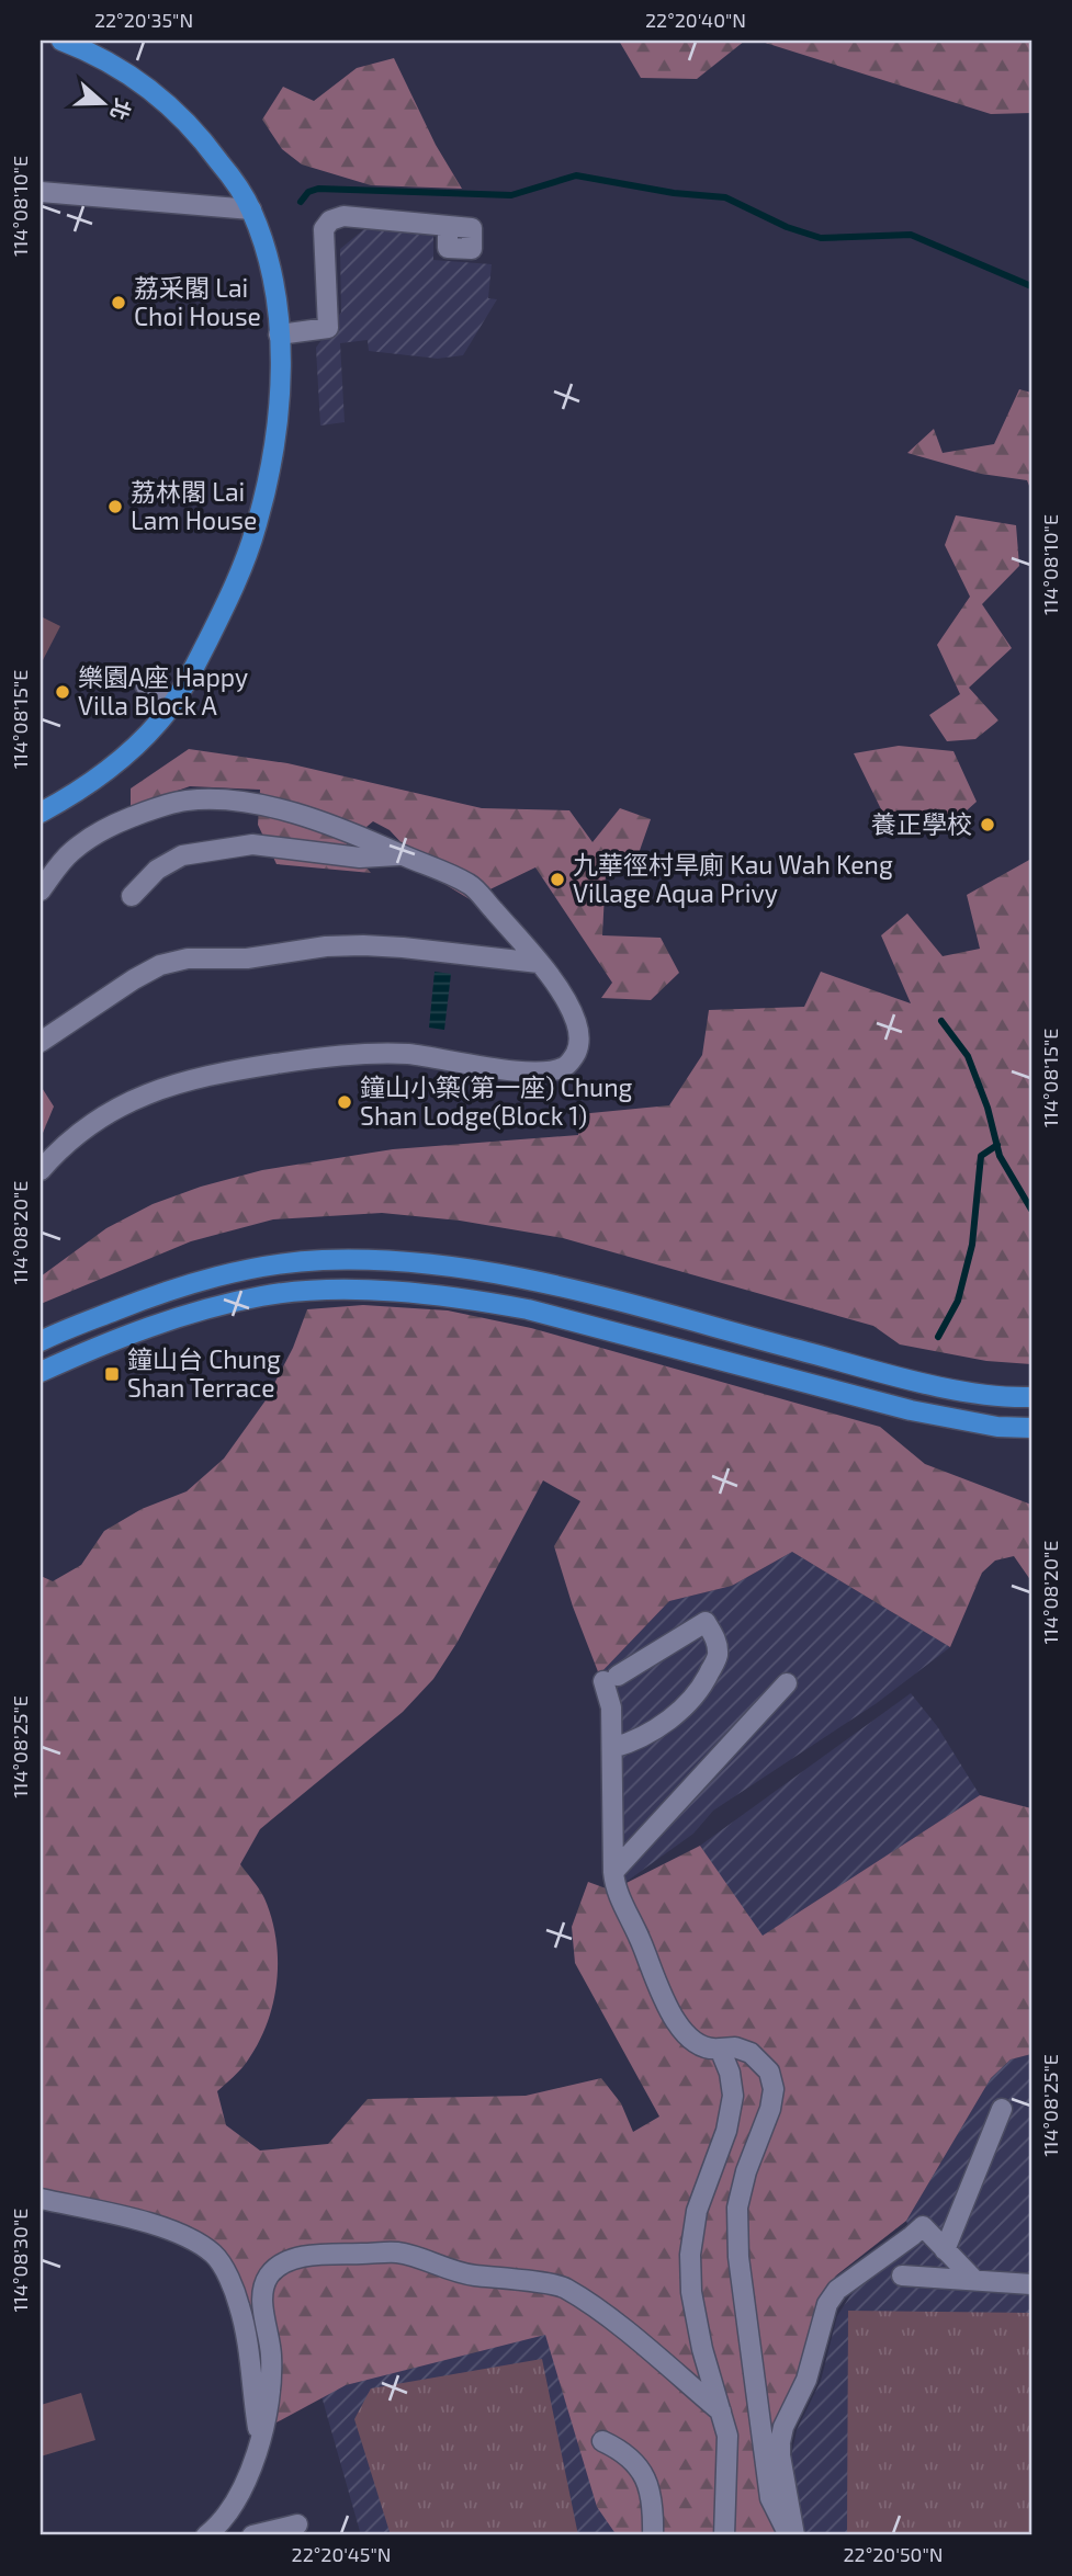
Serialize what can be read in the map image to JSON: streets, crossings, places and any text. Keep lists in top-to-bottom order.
{
  "places": {
    "other": [
      "荔采閣 Lai Choi House",
      "荔林閣 Lai Lam House",
      "樂園A座 Happy Villa Block A",
      "養正學校",
      "九華徑村旱廁 Kau Wah Keng Village Aqua Privy",
      "鐘山小築(第一座) Chung Shan Lodge(Block 1)"
    ],
    "transit": ["鐘山台 Chung Shan Terrace"]
  },
  "north": "right",
  "coordinates": [
    "22°20'35\"N",
    "22°20'40\"N",
    "114°08'10\"E",
    "114°08'15\"E",
    "114°08'20\"E",
    "114°08'25\"E",
    "114°08'30\"E",
    "22°20'45\"N",
    "22°20'50\"N"
  ]
}
